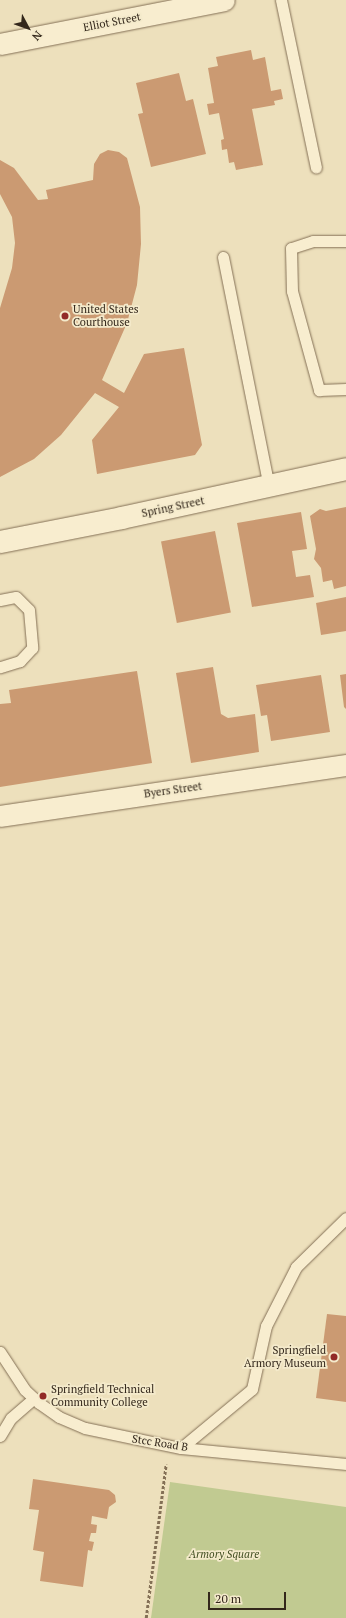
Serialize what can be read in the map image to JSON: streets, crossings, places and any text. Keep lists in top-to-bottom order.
{
  "streets": {
    "main road": ["Spring Street"],
    "street": ["Elliot Street", "Byers Street"],
    "lane": ["Stcc Road B"]
  },
  "parks": ["Armory Square"],
  "places": ["United States Courthouse", "Springfield Armory Museum", "Springfield Technical Community College"],
  "scale_bar": "20 m",
  "north": "bottom right"
}
